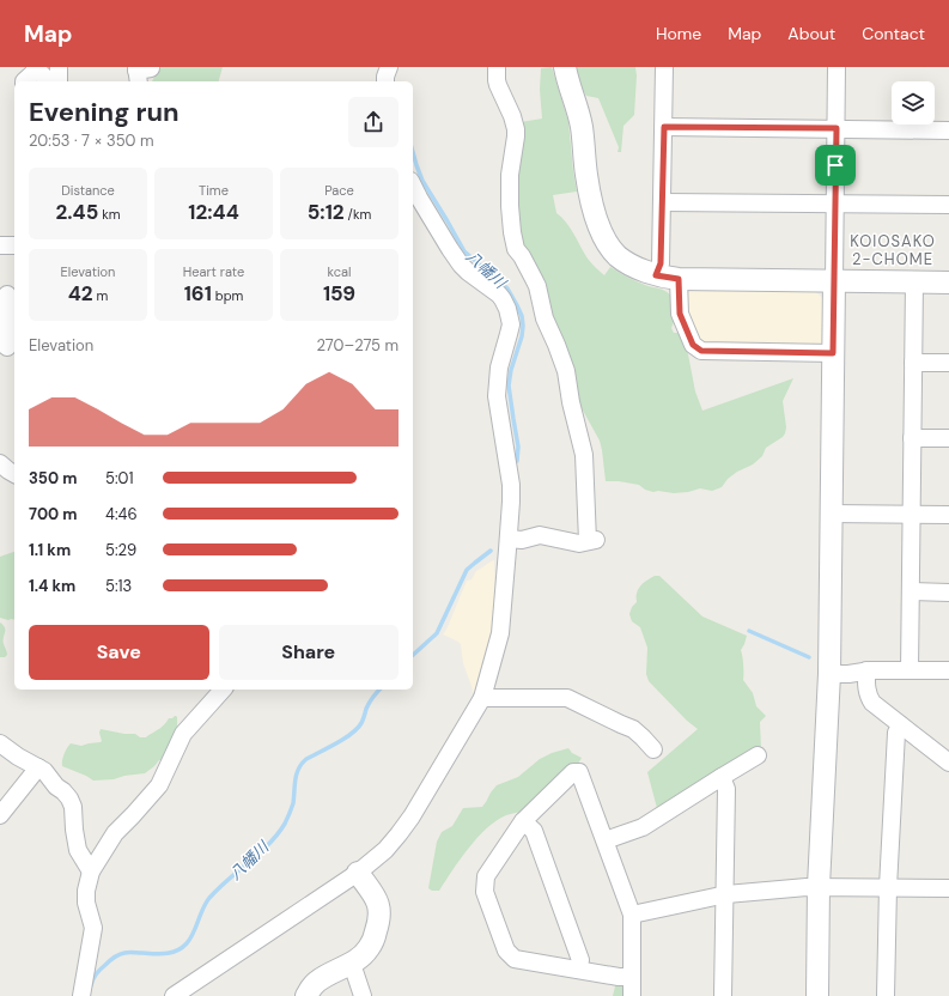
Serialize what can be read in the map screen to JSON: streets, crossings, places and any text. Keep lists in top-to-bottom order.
{
  "districts": ["KOIOSAKO 2-CHOME"],
  "water": ["八幡川"],
  "page": {
    "header": "Map",
    "nav": [
      "Home",
      "Map",
      "About",
      "Contact"
    ],
    "heading": ["Evening run", "20:53 · 7 × 350 m"],
    "stats": [
      ["Distance", "2.45 km"],
      ["Time", "12:44"],
      ["Pace", "5:12 /km"],
      ["Elevation", "42 m"],
      ["Heart rate", "161 bpm"],
      ["kcal", "159"]
    ],
    "chart": ["Elevation", "270–275 m"],
    "list": [
      {
        "name": "350 m",
        "note": "5:01"
      },
      {
        "name": "700 m",
        "note": "4:46"
      },
      {
        "name": "1.1 km",
        "note": "5:29"
      },
      {
        "name": "1.4 km",
        "note": "5:13"
      }
    ],
    "buttons": ["Save", "Share"]
  }
}
